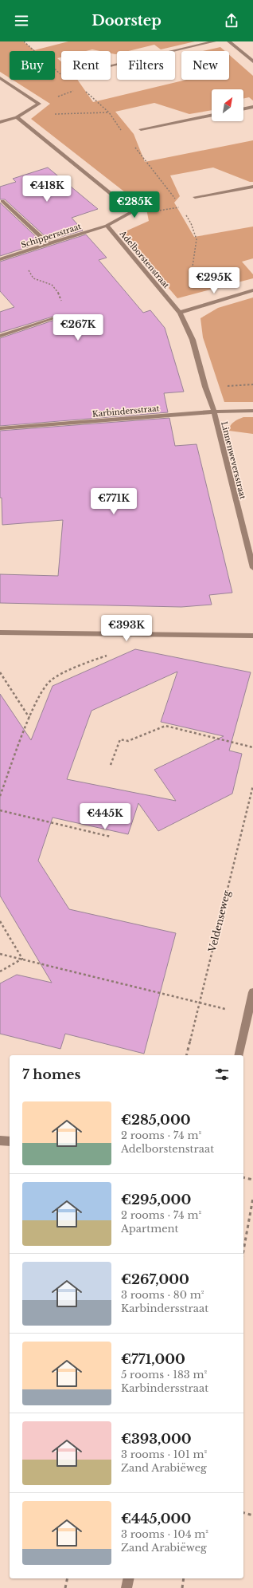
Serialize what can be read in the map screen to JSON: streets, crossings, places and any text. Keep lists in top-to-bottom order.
{
  "streets": {
    "street": [
      "Schippersstraat",
      "Adelborstenstraat",
      "Karbindersstraat",
      "Linnenweversstraat"
    ],
    "path": ["Veldenseweg"]
  },
  "crossings": [
    ["Schippersstraat", "Adelborstenstraat"],
    ["Adelborstenstraat", "Karbindersstraat"],
    ["Adelborstenstraat", "Linnenweversstraat"],
    ["Karbindersstraat", "Linnenweversstraat"]
  ],
  "north": "top right",
  "page": {
    "header": "Doorstep",
    "chip": [
      "Buy",
      "Rent",
      "Filters",
      "New"
    ],
    "price": [
      "€418K",
      "€285K",
      "€295K",
      "€267K",
      "€771K",
      "€393K",
      "€445K"
    ],
    "heading": "7 homes",
    "list": [
      {
        "name": "€285,000",
        "note": "2 rooms · 74 m² · Adelborstenstraat"
      },
      {
        "name": "€295,000",
        "note": "2 rooms · 74 m² · Apartment"
      },
      {
        "name": "€267,000",
        "note": "3 rooms · 80 m² · Karbindersstraat"
      },
      {
        "name": "€771,000",
        "note": "5 rooms · 183 m² · Karbindersstraat"
      },
      {
        "name": "€393,000",
        "note": "3 rooms · 101 m² · Zand Arabiëweg"
      },
      {
        "name": "€445,000",
        "note": "3 rooms · 104 m² · Zand Arabiëweg"
      }
    ]
  }
}
